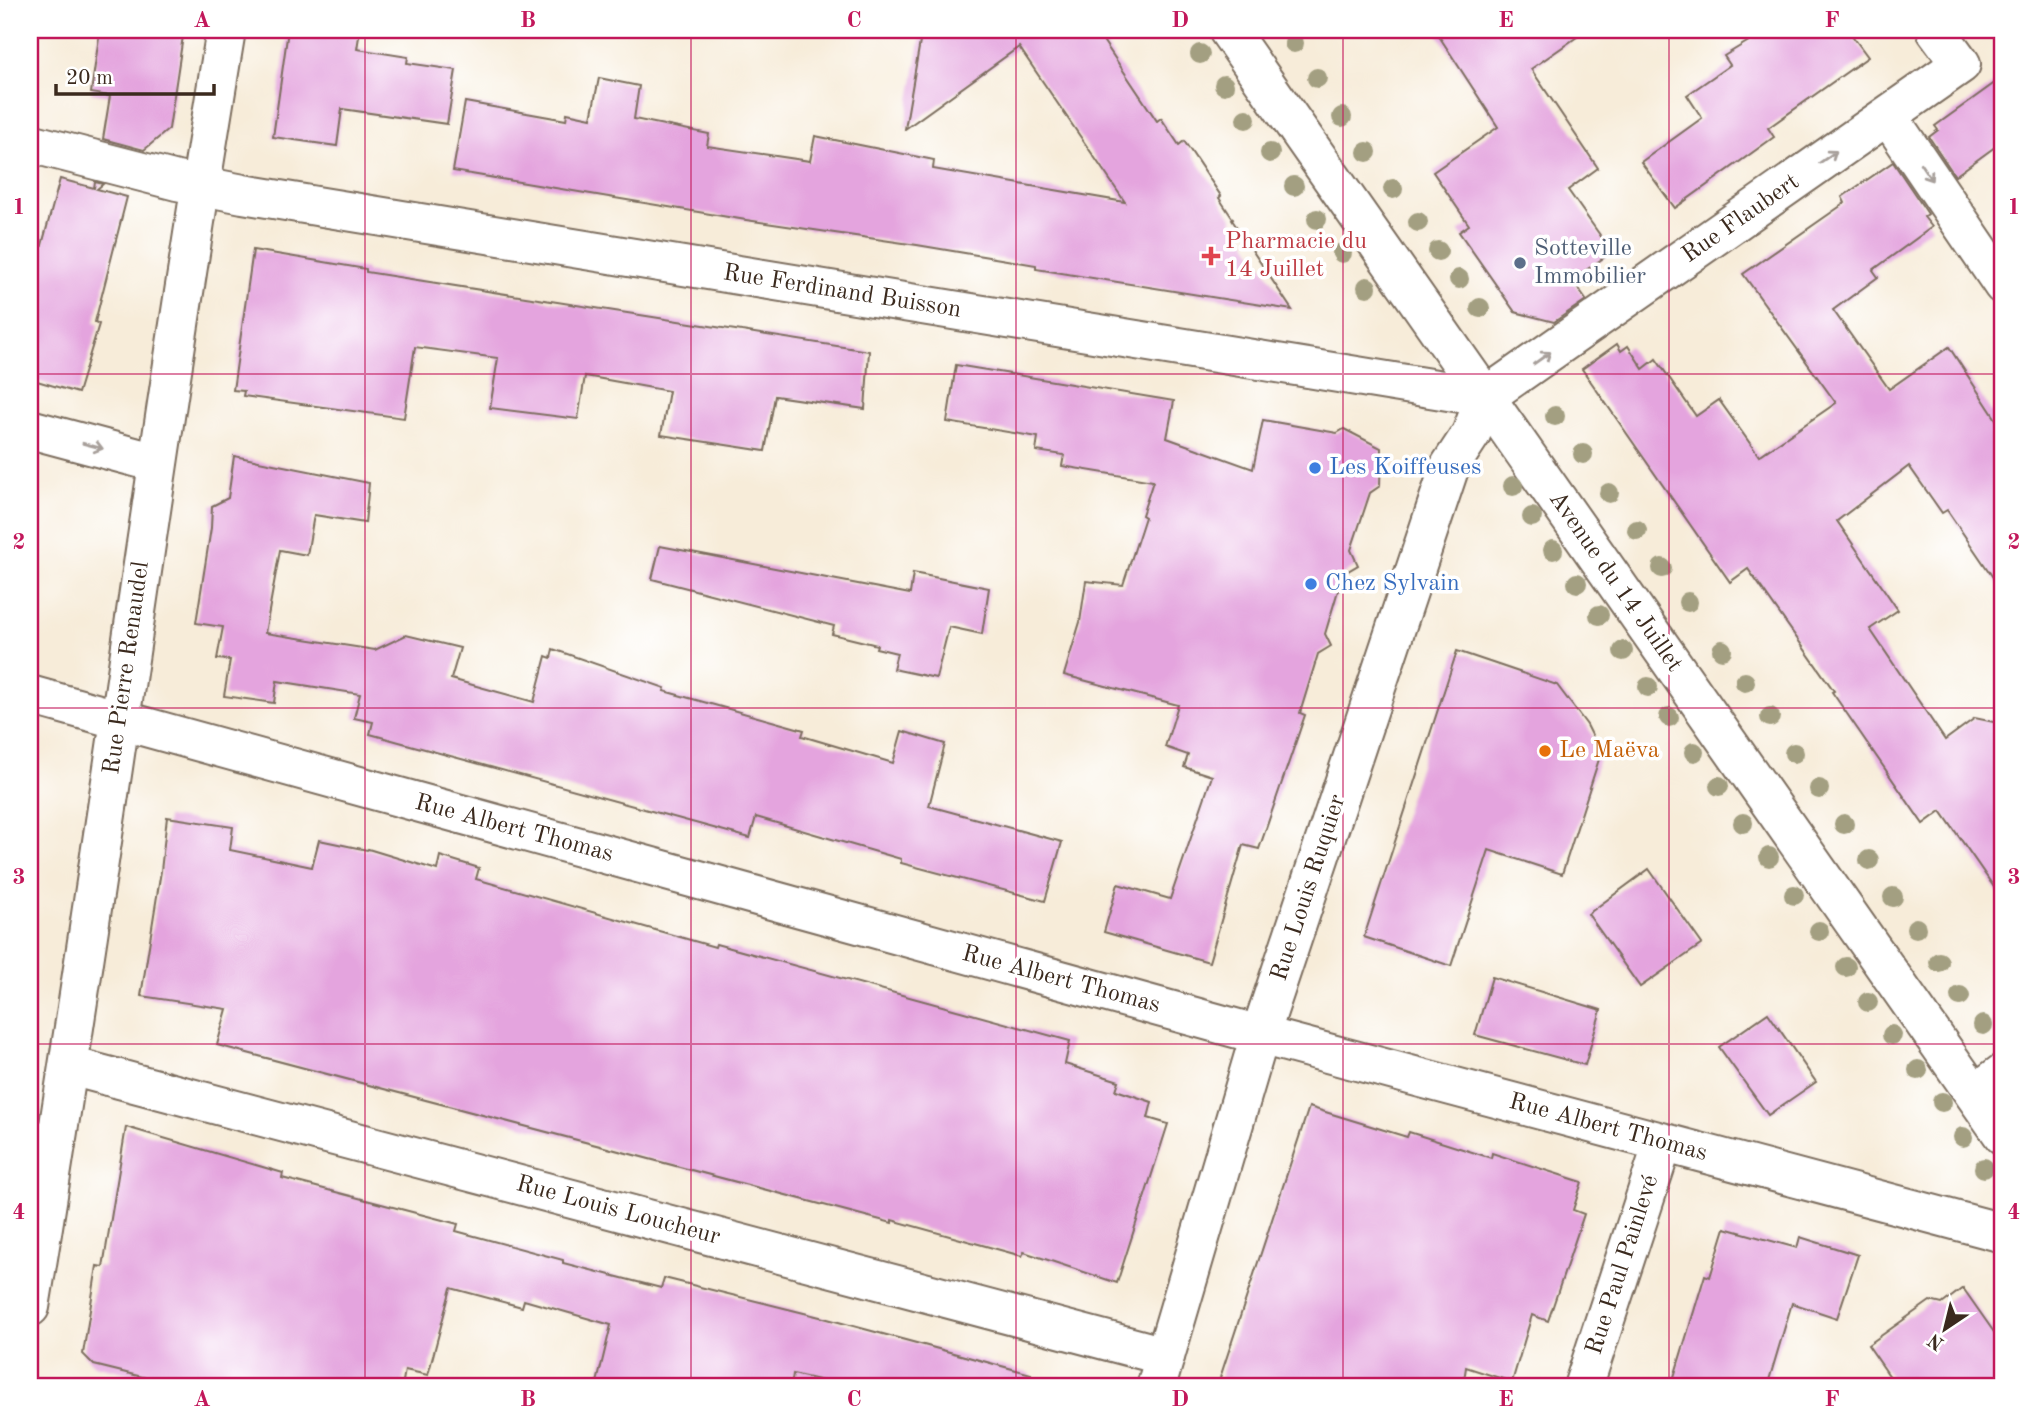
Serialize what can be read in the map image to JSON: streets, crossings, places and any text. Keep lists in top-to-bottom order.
{
  "streets": {
    "street": [
      "Rue Flaubert",
      "Rue Ferdinand Buisson",
      "Avenue du 14 Juillet",
      "Rue Pierre Renaudel",
      "Rue Albert Thomas",
      "Rue Louis Ruquier",
      "Rue Louis Loucheur",
      "Rue Paul Painlevé"
    ]
  },
  "crossings": [
    ["Rue Flaubert", "Rue Ferdinand Buisson"],
    ["Rue Flaubert", "Avenue du 14 Juillet"],
    ["Rue Flaubert", "Rue Louis Ruquier"],
    ["Rue Ferdinand Buisson", "Avenue du 14 Juillet"],
    ["Rue Ferdinand Buisson", "Rue Pierre Renaudel"],
    ["Rue Ferdinand Buisson", "Rue Louis Ruquier"],
    ["Avenue du 14 Juillet", "Rue Louis Ruquier"],
    ["Rue Pierre Renaudel", "Rue Albert Thomas"],
    ["Rue Pierre Renaudel", "Rue Louis Loucheur"],
    ["Rue Albert Thomas", "Rue Louis Ruquier"],
    ["Rue Albert Thomas", "Rue Paul Painlevé"],
    ["Rue Louis Ruquier", "Rue Louis Loucheur"]
  ],
  "one_way": ["Rue Flaubert"],
  "places": {
    "health": ["Pharmacie du 14 Juillet"],
    "other": [
      "Sotteville Immobilier",
      "Les Koiffeuses",
      "Chez Sylvain",
      "Le Maëva"
    ]
  },
  "scale_bar": "20 m",
  "north": "bottom left",
  "grid": {
    "columns": [
      "A",
      "B",
      "C",
      "D",
      "E",
      "F"
    ],
    "rows": [
      "1",
      "2",
      "3",
      "4"
    ]
  }
}
